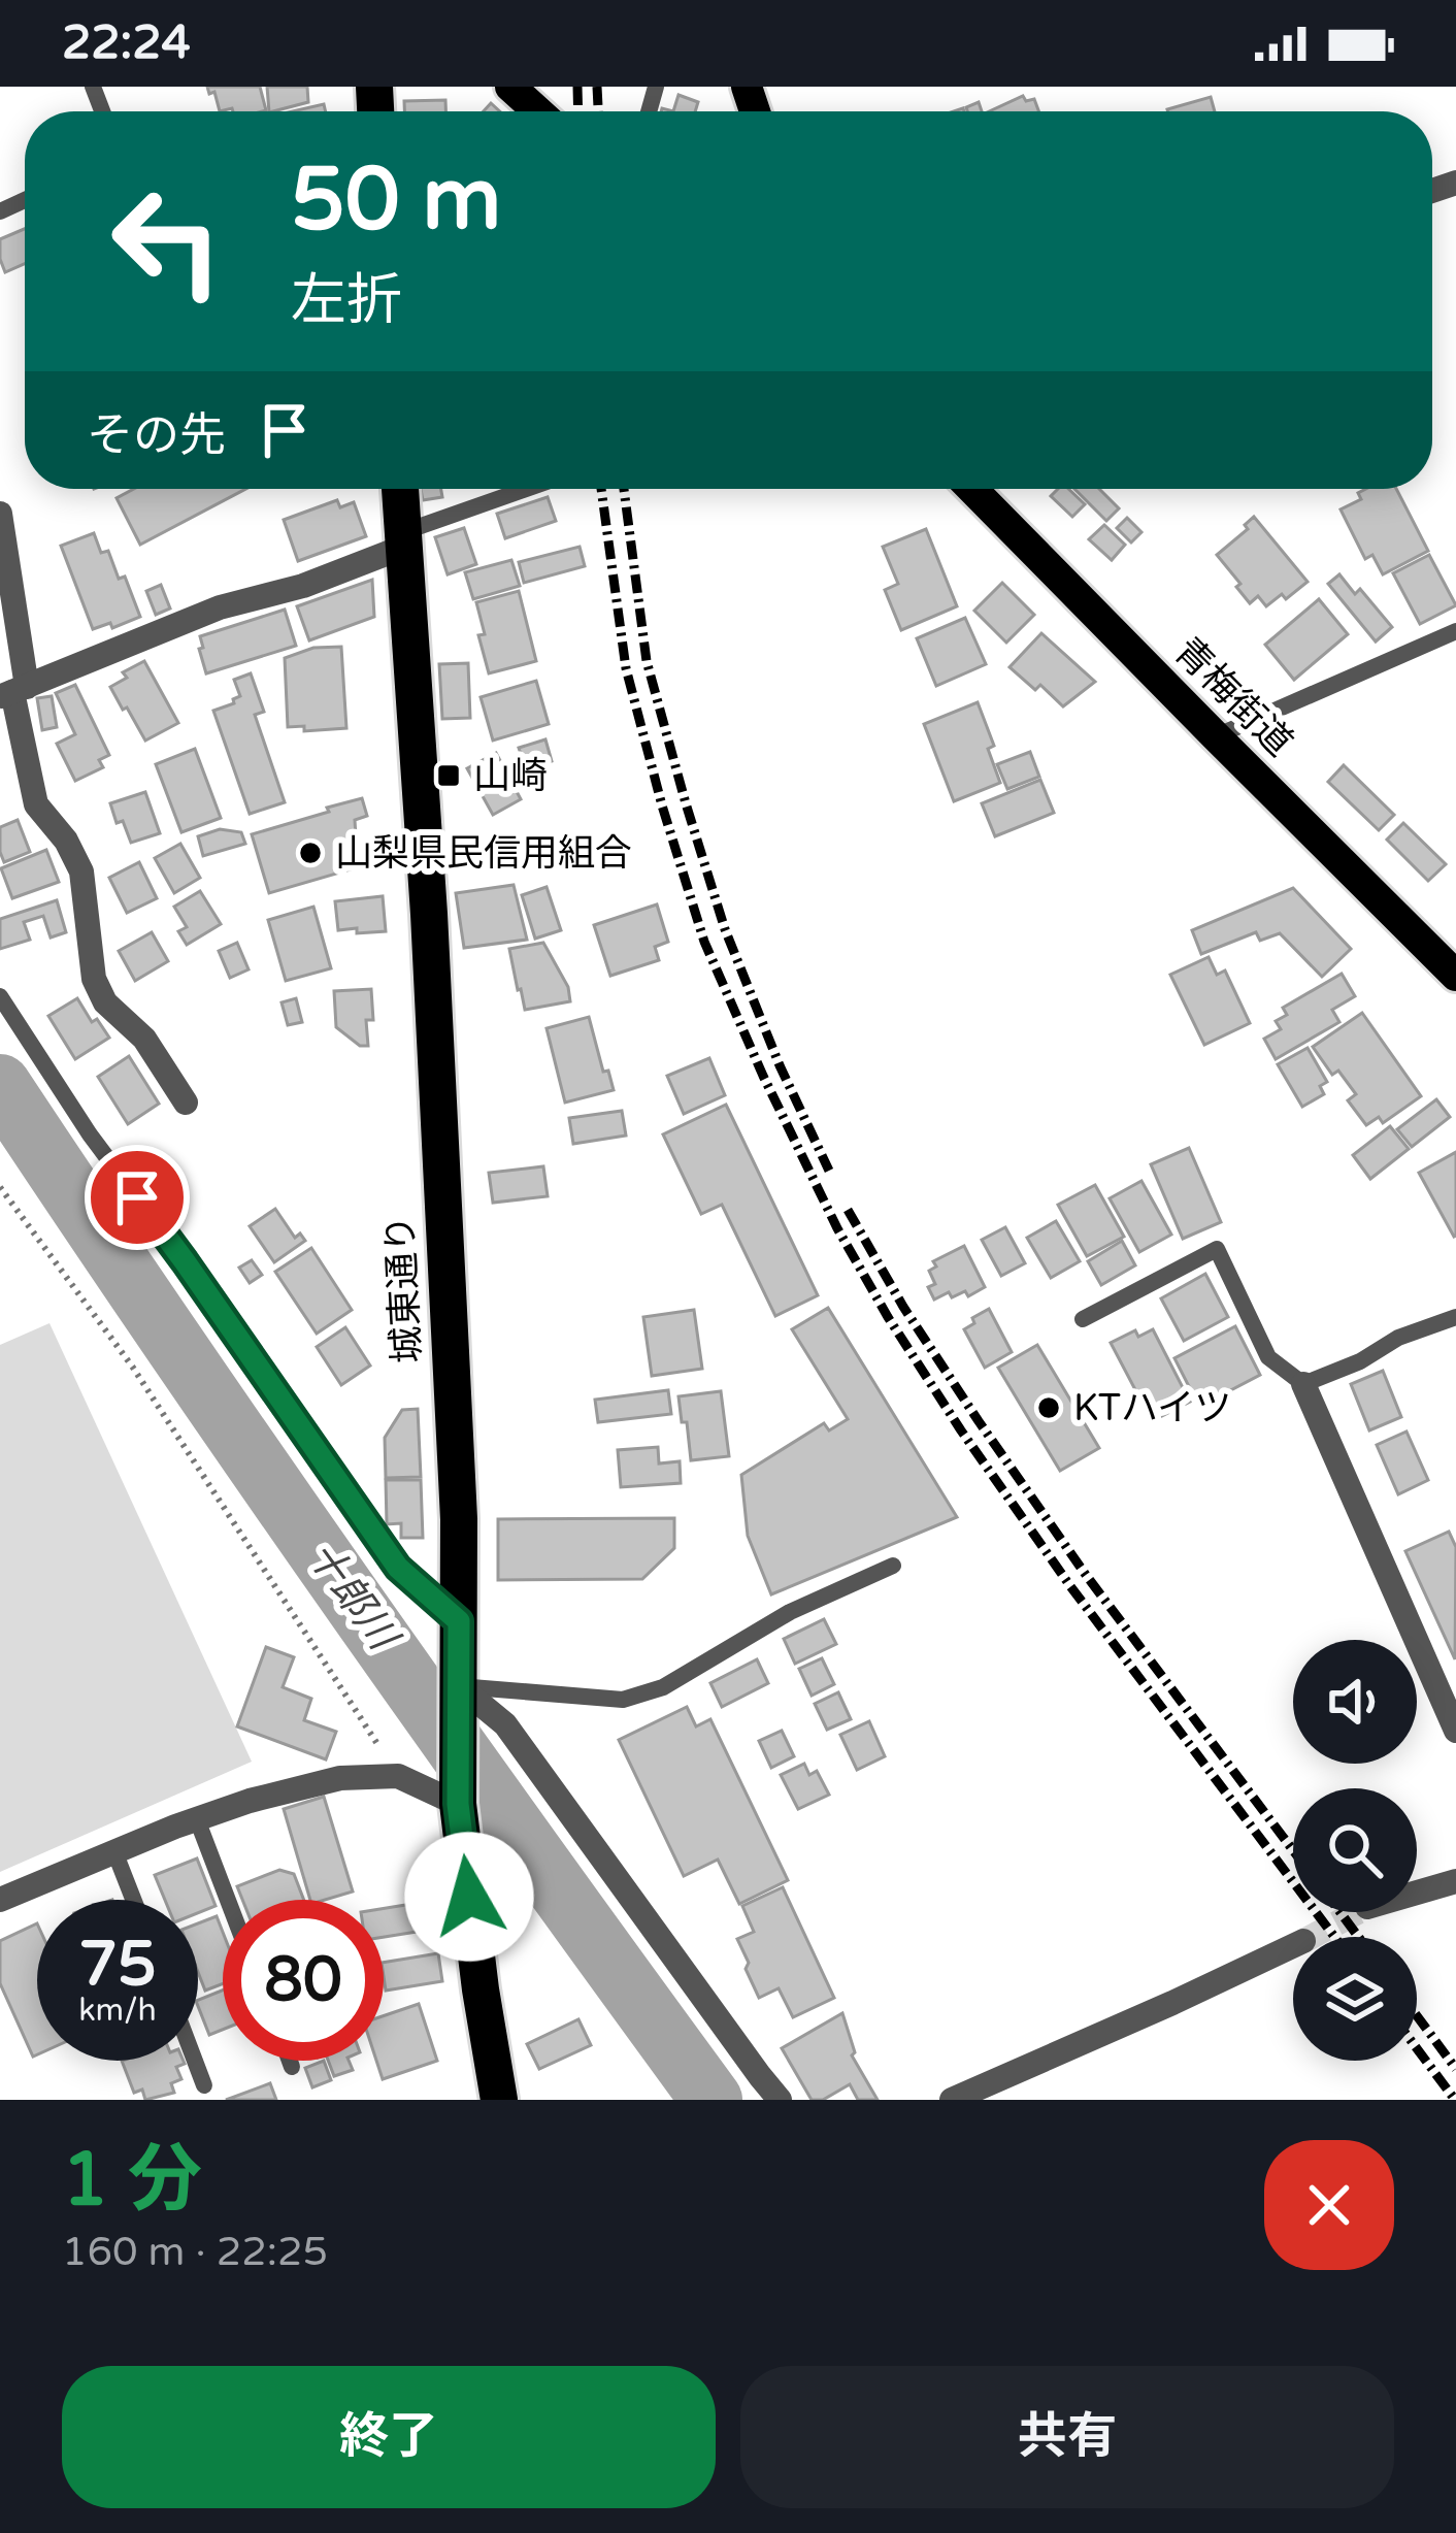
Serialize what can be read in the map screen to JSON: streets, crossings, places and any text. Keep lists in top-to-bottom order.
{
  "streets": {
    "highway": ["城東通り"],
    "main road": ["青梅街道"]
  },
  "water": ["十郎川"],
  "places": {
    "transit": ["山崎"],
    "other": ["山梨県民信用組合", "KTハイツ"]
  },
  "page": {
    "status": "22:24",
    "turn": ["50 m", "左折"],
    "then": "その先",
    "speed": "75 km/h",
    "limit": "80",
    "heading": ["1 分", "160 m · 22:25"],
    "buttons": ["終了", "共有"]
  }
}
